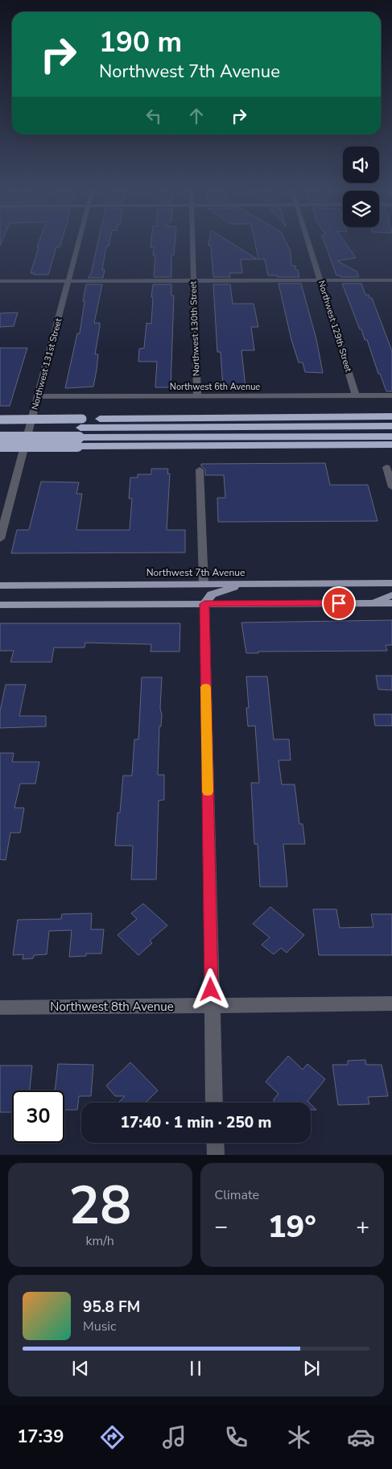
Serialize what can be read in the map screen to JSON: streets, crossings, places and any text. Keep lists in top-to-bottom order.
{
  "streets": {
    "main road": ["Northwest 7th Avenue"],
    "street": [
      "Northwest 129th Street",
      "Northwest 130th Street",
      "Northwest 131st Street",
      "Northwest 6th Avenue",
      "Northwest 8th Avenue"
    ]
  },
  "crossings": [
    ["Northwest 129th Street", "Northwest 6th Avenue"],
    ["Northwest 130th Street", "Northwest 6th Avenue"],
    ["Northwest 131st Street", "Northwest 6th Avenue"]
  ],
  "page": {
    "turn": ["190 m", "Northwest 7th Avenue"],
    "limit": "30",
    "trip": "17:40 · 1 min · 250 m",
    "tile": [
      ["28", "km/h"],
      "Climate"
    ],
    "heat": ["−", "19°", "+"],
    "song": ["95.8 FM", "Music"],
    "tabs": "17:39"
  }
}
